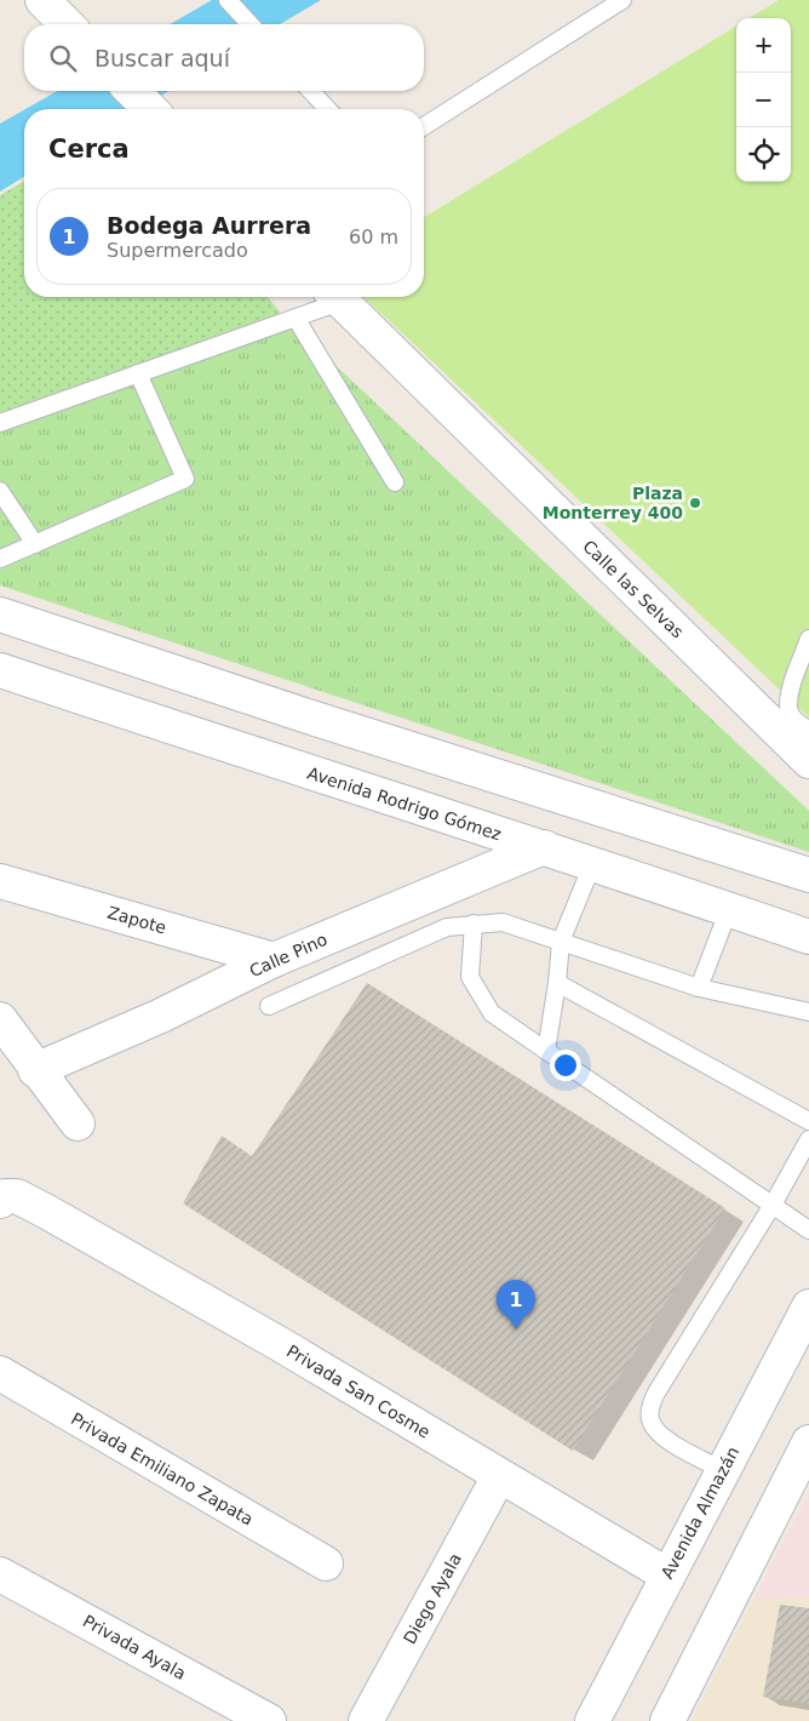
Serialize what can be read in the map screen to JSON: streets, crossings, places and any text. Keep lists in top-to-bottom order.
{
  "streets": {
    "street": [
      "Calle las Selvas",
      "Avenida Rodrigo Gómez",
      "Zapote",
      "Calle Pino",
      "Privada San Cosme",
      "Privada Emiliano Zapata",
      "Avenida Almazán",
      "Diego Ayala",
      "Privada Ayala"
    ]
  },
  "crossings": [
    ["Avenida Rodrigo Gómez", "Calle Pino"],
    ["Zapote", "Calle Pino"],
    ["Privada San Cosme", "Avenida Almazán"],
    ["Privada San Cosme", "Diego Ayala"]
  ],
  "places": ["Plaza Monterrey 400"],
  "page": {
    "map_buttons": ["+", "−"],
    "search": "Buscar aquí",
    "heading": "Cerca",
    "list": [
      {
        "mark": "1",
        "name": "Bodega Aurrera",
        "note": "Supermercado",
        "value": "60 m"
      }
    ],
    "pins": "1"
  }
}
